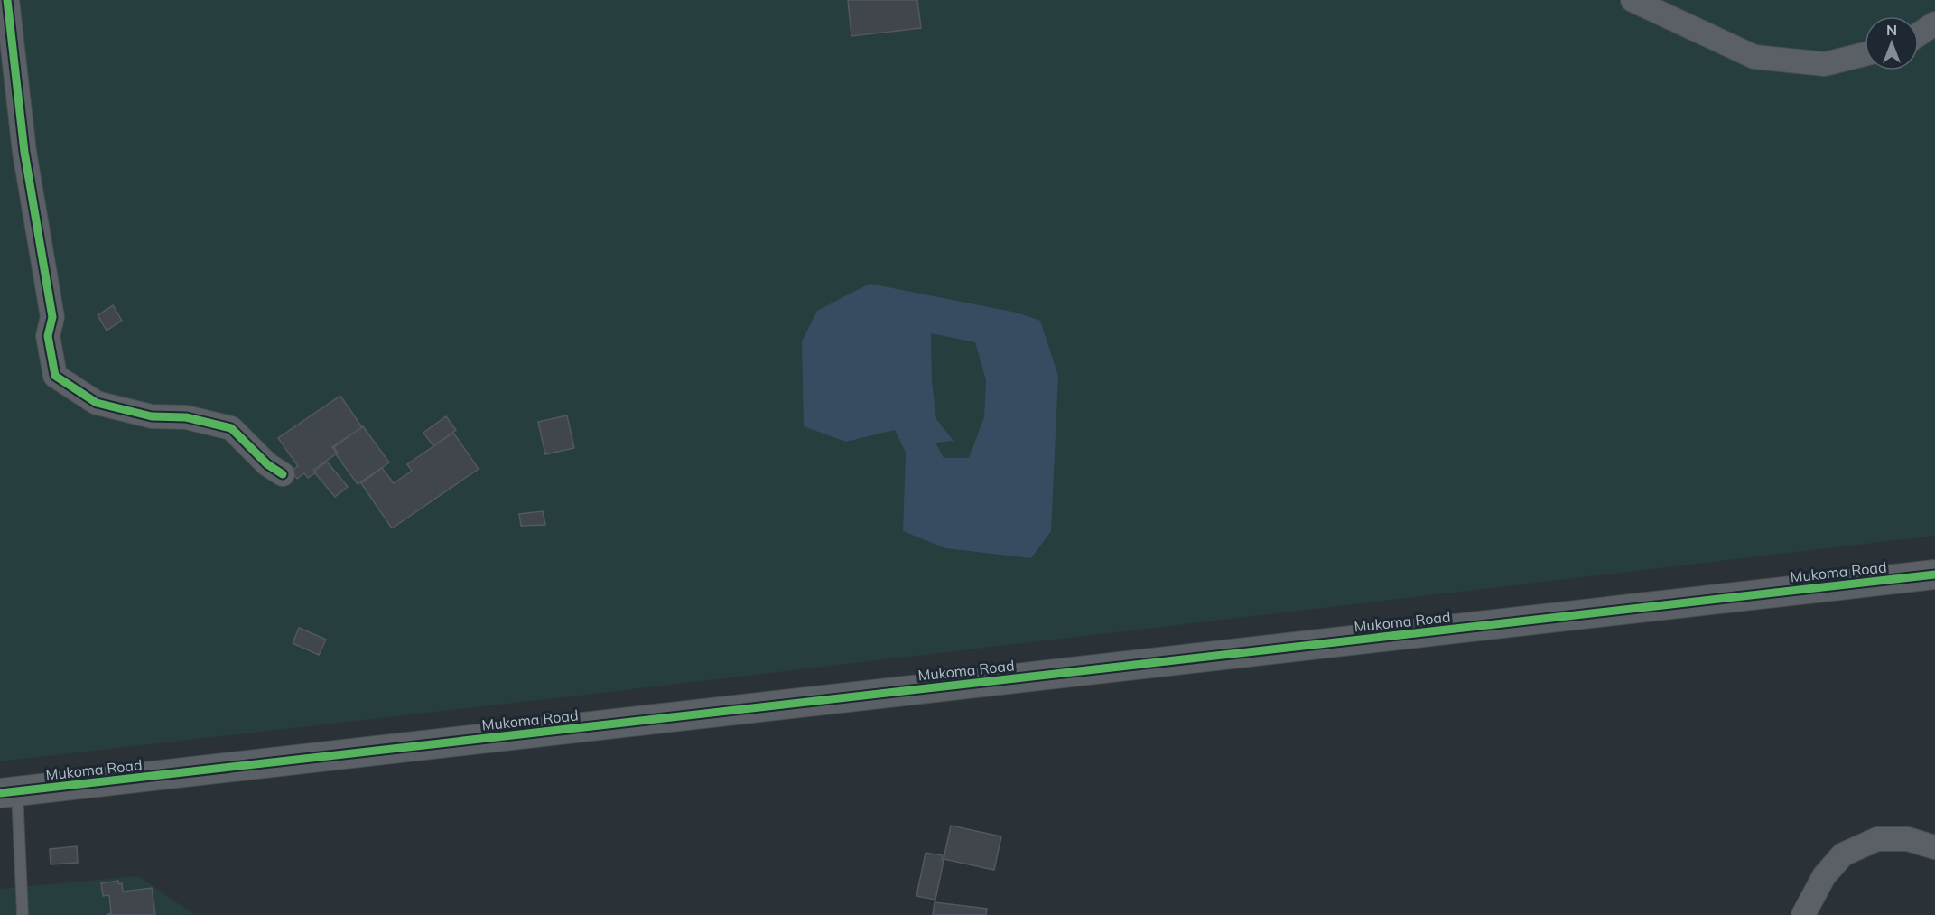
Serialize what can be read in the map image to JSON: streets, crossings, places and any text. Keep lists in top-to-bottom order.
{
  "streets": {
    "street": ["Mukoma Road"]
  },
  "north": "top"
}
